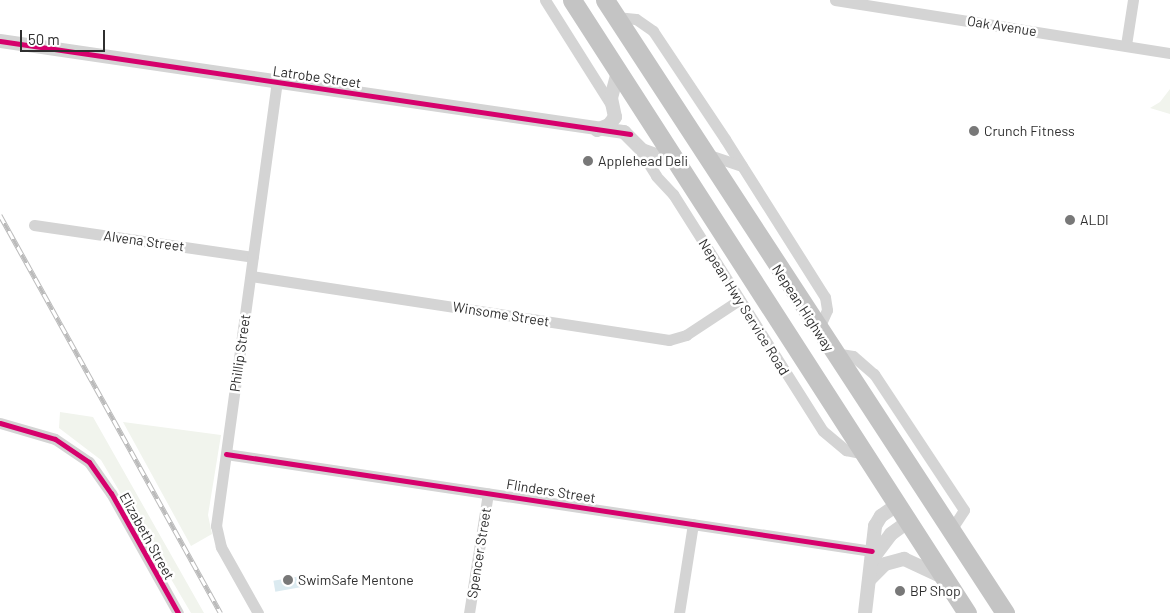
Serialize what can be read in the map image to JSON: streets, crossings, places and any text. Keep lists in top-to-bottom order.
{
  "streets": {
    "highway": ["Nepean Highway"],
    "street": [
      "Oak Avenue",
      "Latrobe Street",
      "Alvena Street",
      "Nepean Hwy Service Road",
      "Winsome Street",
      "Phillip Street",
      "Flinders Street",
      "Elizabeth Street",
      "Spencer Street"
    ]
  },
  "crossings": [
    ["Latrobe Street", "Nepean Hwy Service Road"],
    ["Latrobe Street", "Nepean Highway"],
    ["Latrobe Street", "Phillip Street"],
    ["Alvena Street", "Phillip Street"],
    ["Nepean Hwy Service Road", "Nepean Highway"],
    ["Nepean Hwy Service Road", "Winsome Street"],
    ["Winsome Street", "Phillip Street"],
    ["Phillip Street", "Flinders Street"],
    ["Flinders Street", "Spencer Street"]
  ],
  "places": [
    "Crunch Fitness",
    "Applehead Deli",
    "ALDI",
    "SwimSafe Mentone",
    "BP Shop"
  ],
  "scale_bar": "50 m"
}
